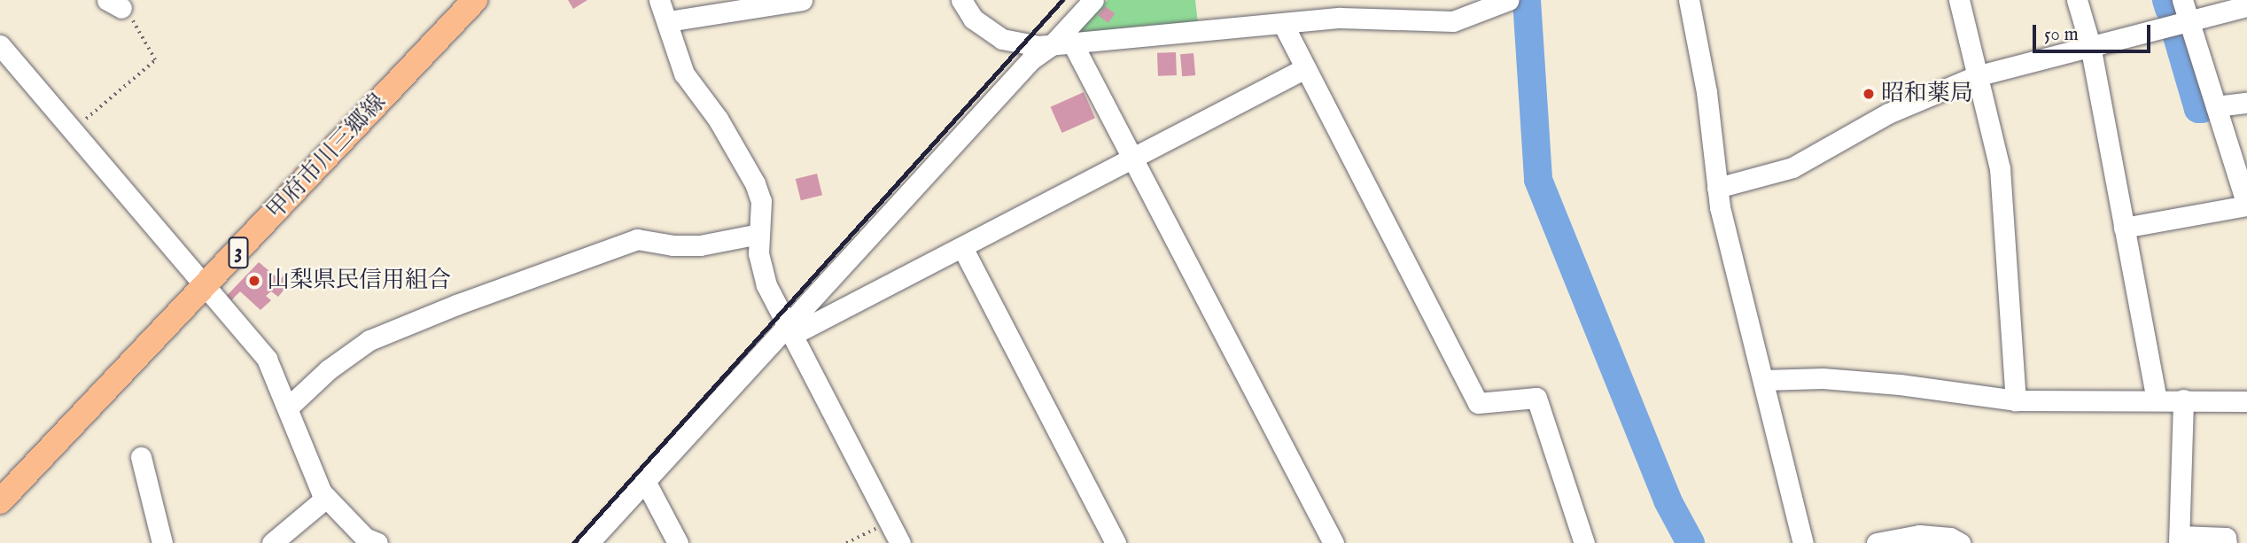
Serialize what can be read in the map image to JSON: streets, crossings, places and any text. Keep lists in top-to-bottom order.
{
  "streets": {
    "main road": ["甲府市川三郷線", "3"]
  },
  "places": ["昭和薬局", "山梨県民信用組合"],
  "scale_bar": "50 m"
}
